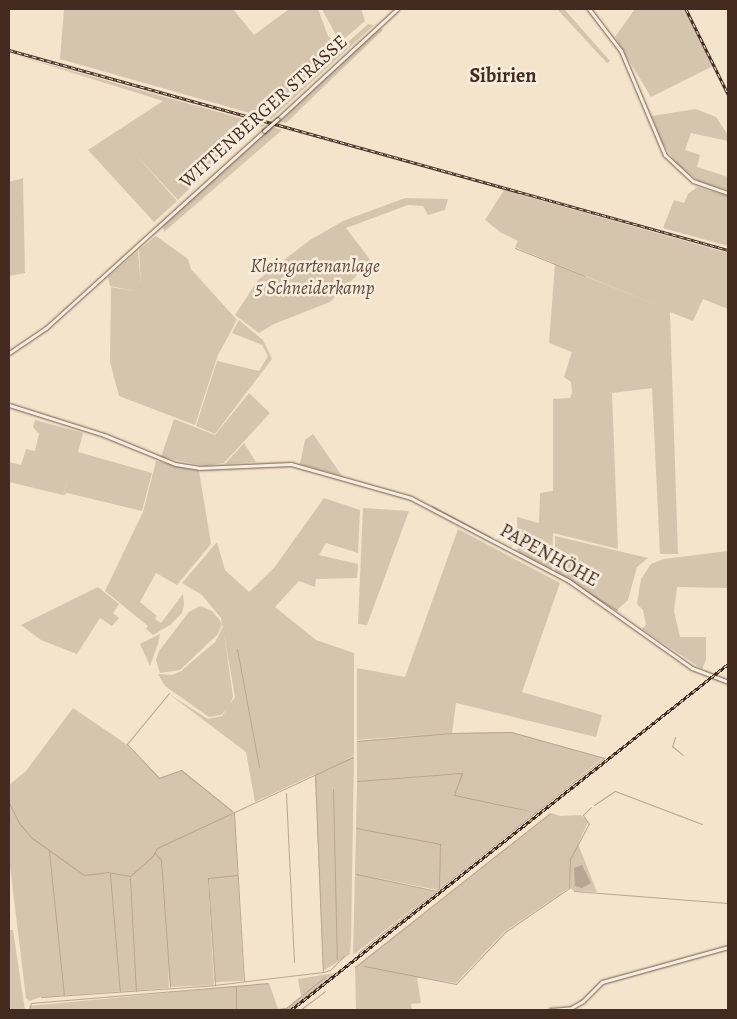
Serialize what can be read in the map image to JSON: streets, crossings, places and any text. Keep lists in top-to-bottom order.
{
  "streets": {
    "main road": ["WITTENBERGER STRASSE", "PAPENHÖHE"]
  },
  "districts": ["Sibirien"],
  "parks": ["Kleingartenanlage 5 Schneiderkamp"]
}
